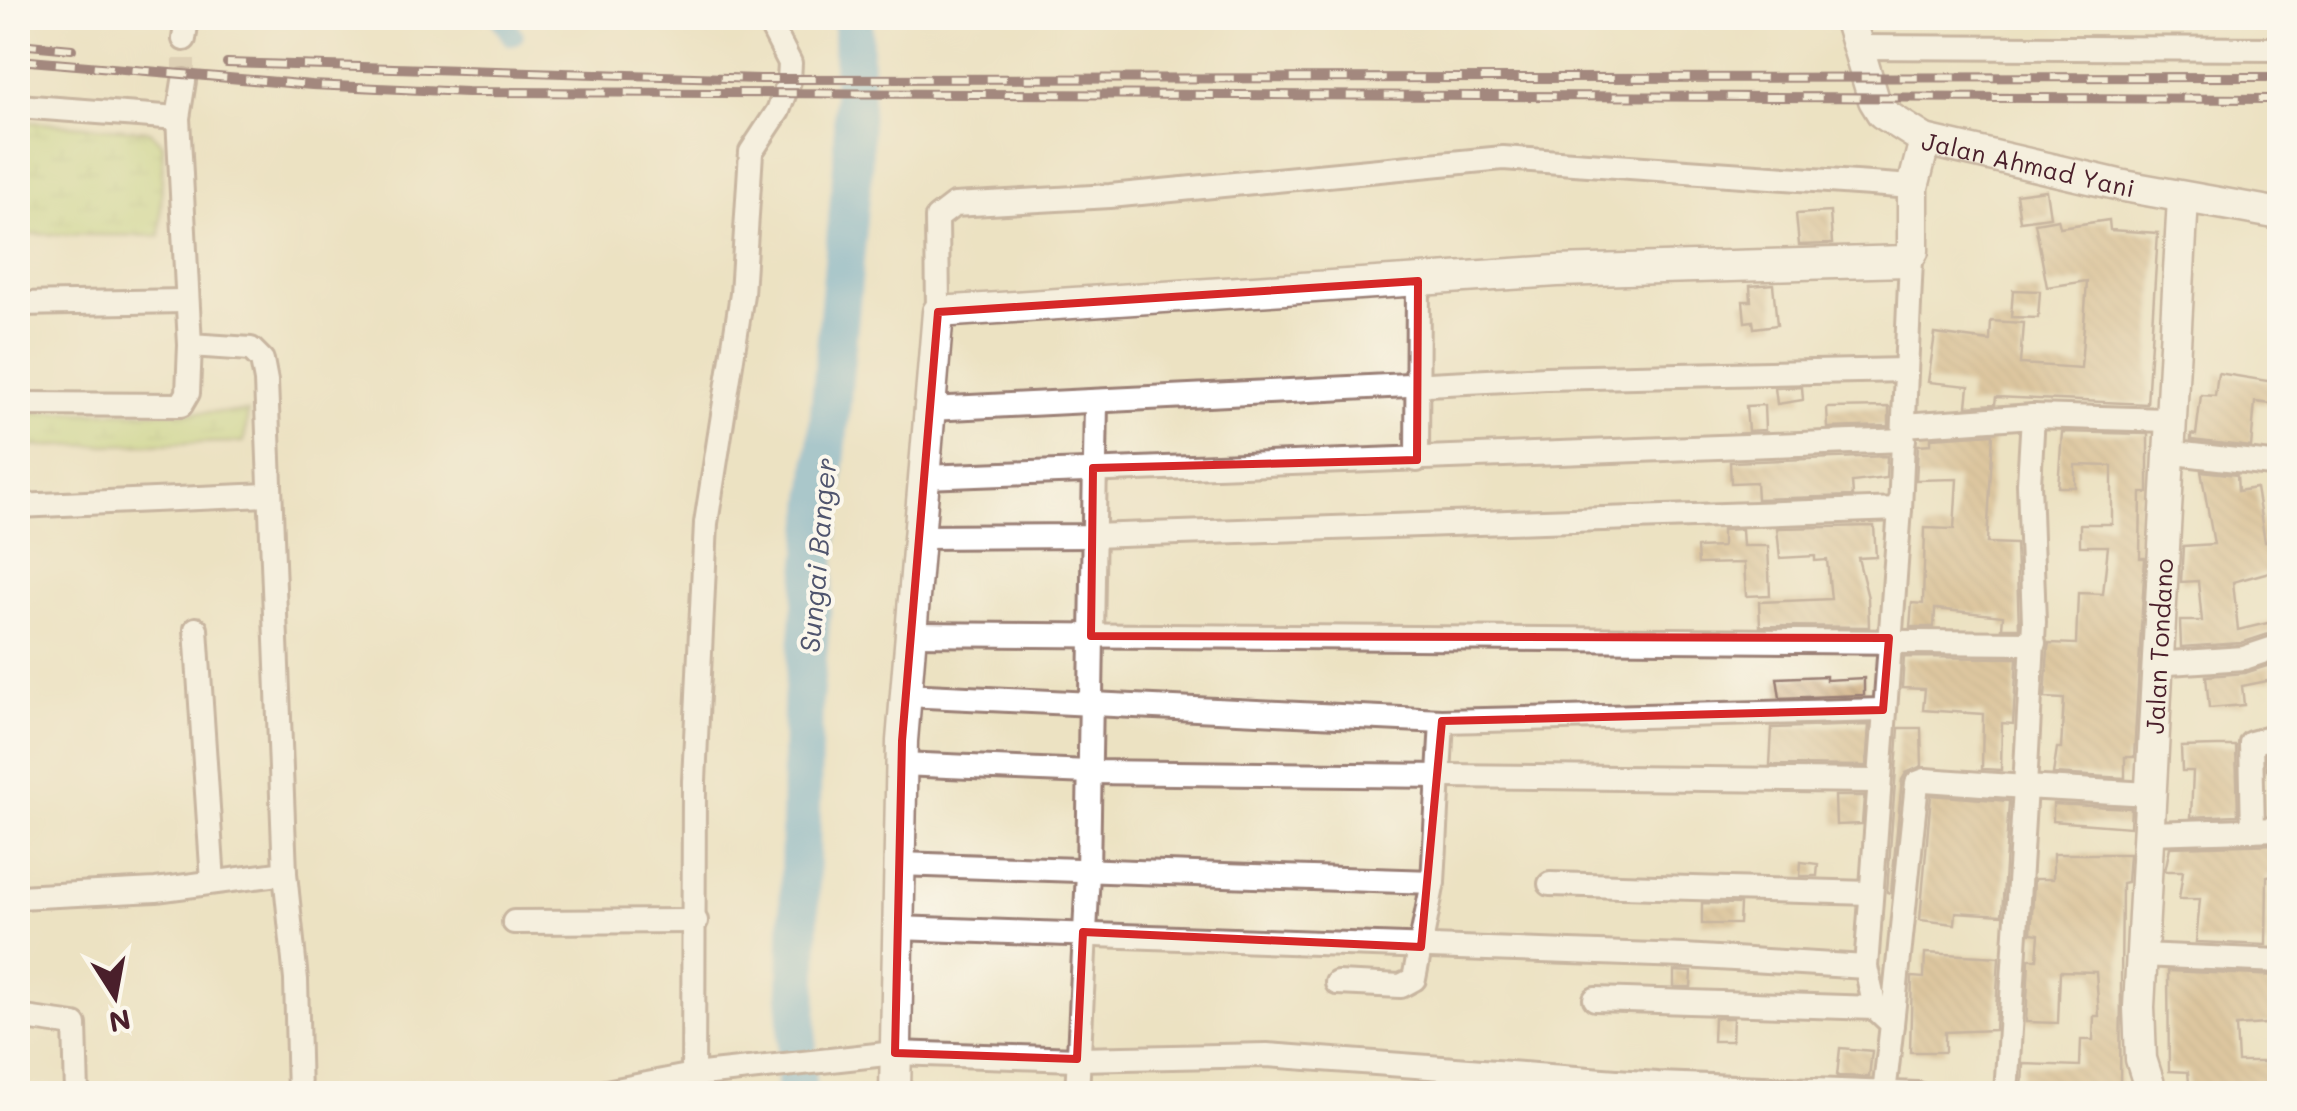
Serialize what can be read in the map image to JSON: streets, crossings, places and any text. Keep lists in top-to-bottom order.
{
  "streets": {
    "street": ["Jalan Ahmad Yani", "Jalan Tondano"]
  },
  "crossings": [
    ["Jalan Ahmad Yani", "Jalan Tondano"]
  ],
  "water": ["Sungai Banger"],
  "north": "bottom"
}
